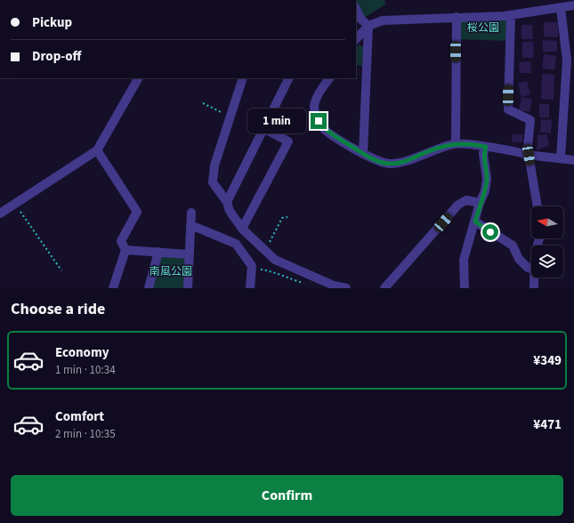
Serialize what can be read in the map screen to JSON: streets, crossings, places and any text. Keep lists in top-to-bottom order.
{
  "parks": ["桜公園", "南風公園"],
  "north": "left",
  "page": {
    "banner": ["Pickup", "Drop-off"],
    "bubble": "1 min",
    "heading": "Choose a ride",
    "list": [
      {
        "name": "Economy",
        "note": "1 min · 10:34",
        "value": "¥349"
      },
      {
        "name": "Comfort",
        "note": "2 min · 10:35",
        "value": "¥471"
      }
    ],
    "buttons": "Confirm"
  }
}
